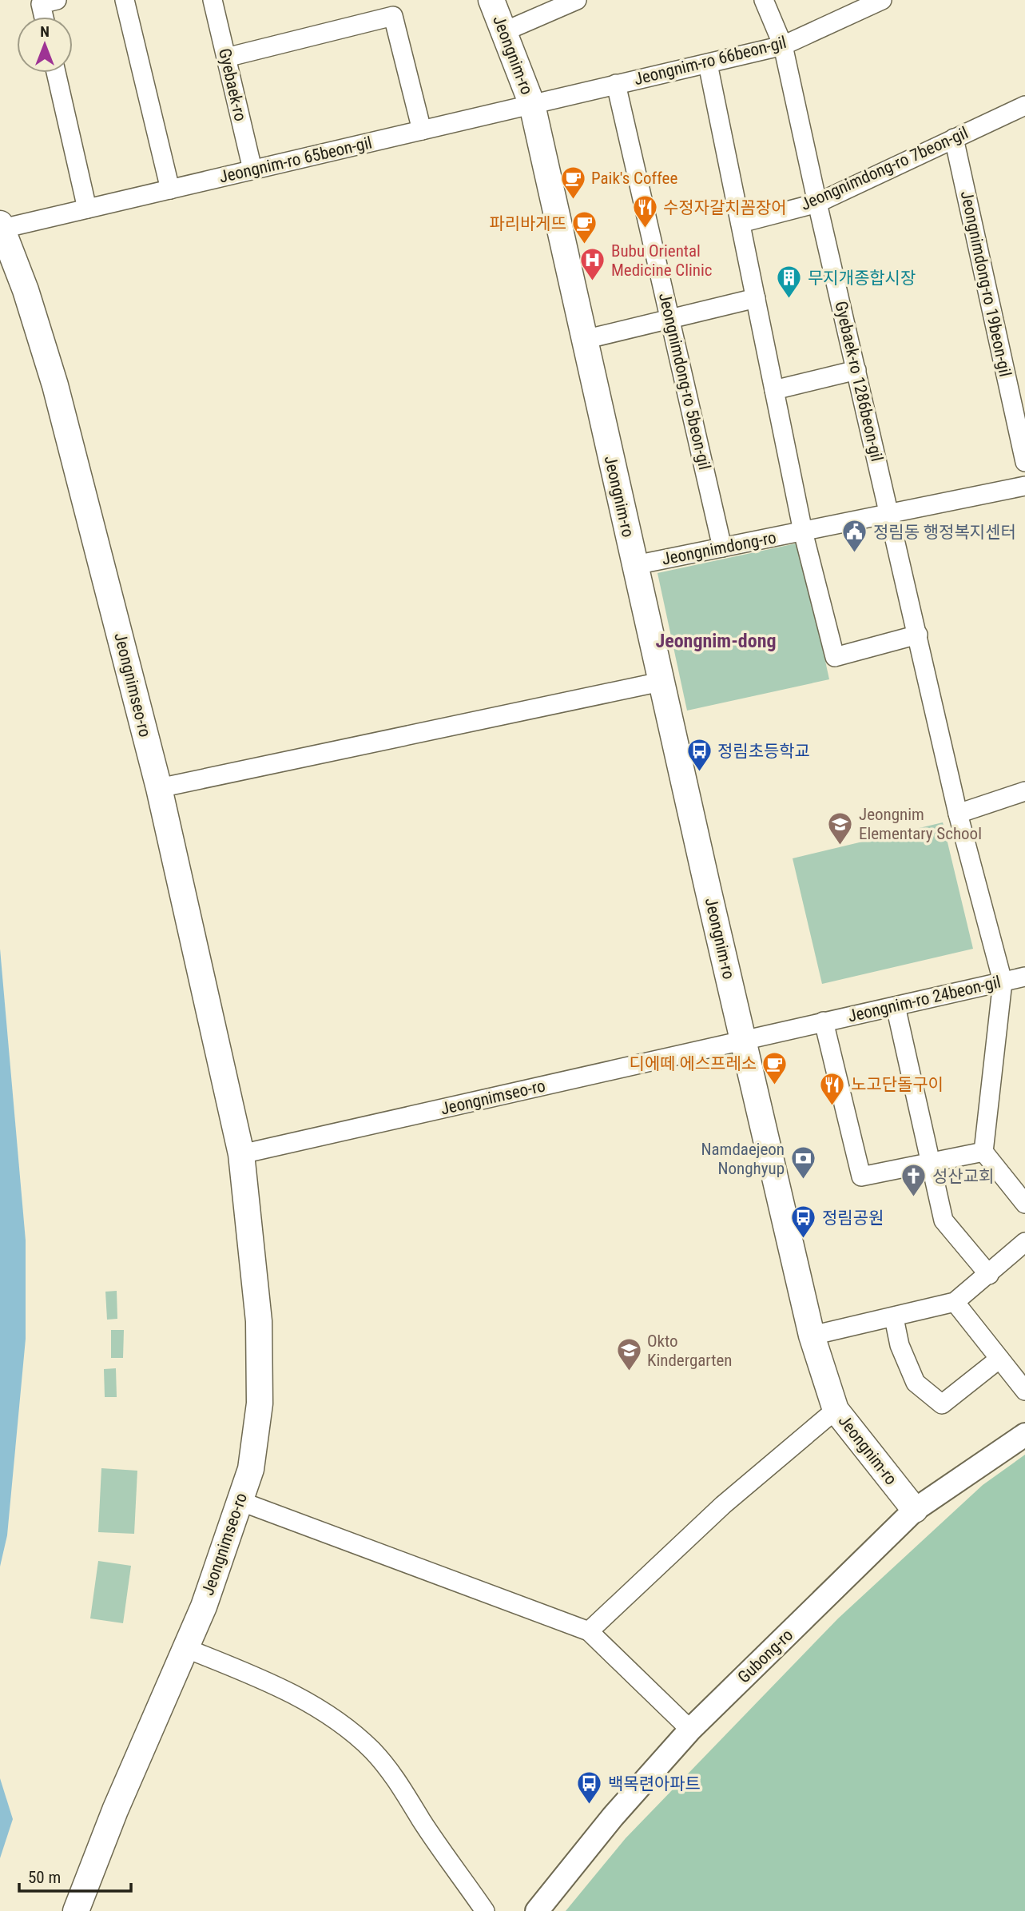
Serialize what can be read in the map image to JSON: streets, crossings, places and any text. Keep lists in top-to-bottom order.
{
  "streets": {
    "main road": ["Jeongnim-ro", "Jeongnimseo-ro"],
    "street": [
      "Jeongnim-ro 66beon-gil",
      "Gyebaek-ro",
      "Jeongnim-ro 65beon-gil",
      "Jeongnimdong-ro 7beon-gil",
      "Jeongnimdong-ro 19beon-gil",
      "Jeongnimdong-ro 5beon-gil",
      "Gyebaek-ro 1286beon-gil",
      "Jeongnimdong-ro",
      "Jeongnim-ro 24beon-gil",
      "Gubong-ro"
    ]
  },
  "crossings": [
    ["Jeongnim-ro", "Jeongnim-ro 66beon-gil"],
    ["Jeongnim-ro", "Jeongnim-ro 65beon-gil"],
    ["Jeongnim-ro", "Jeongnimdong-ro"],
    ["Jeongnim-ro", "Jeongnimseo-ro"],
    ["Jeongnim-ro", "Jeongnim-ro 24beon-gil"],
    ["Jeongnim-ro", "Gubong-ro"],
    ["Jeongnim-ro 66beon-gil", "Jeongnim-ro 65beon-gil"],
    ["Jeongnim-ro 66beon-gil", "Jeongnimdong-ro 5beon-gil"],
    ["Jeongnim-ro 66beon-gil", "Gyebaek-ro 1286beon-gil"],
    ["Gyebaek-ro", "Jeongnim-ro 65beon-gil"],
    ["Jeongnim-ro 65beon-gil", "Jeongnimseo-ro"],
    ["Jeongnimdong-ro 7beon-gil", "Jeongnimdong-ro 19beon-gil"],
    ["Jeongnimdong-ro 7beon-gil", "Gyebaek-ro 1286beon-gil"],
    ["Jeongnimdong-ro 5beon-gil", "Jeongnimdong-ro"],
    ["Gyebaek-ro 1286beon-gil", "Jeongnimdong-ro"],
    ["Gyebaek-ro 1286beon-gil", "Jeongnim-ro 24beon-gil"],
    ["Jeongnimseo-ro", "Jeongnim-ro 24beon-gil"]
  ],
  "districts": ["Jeongnim-dong"],
  "places": {
    "cafe": ["Paik's Coffee", "파리바게뜨", "디에떼 에스프레소"],
    "restaurant": ["수정자갈치꼼장어", "노고단돌구이"],
    "hospital": ["Bubu Oriental Medicine Clinic"],
    "building": ["무지개종합시장"],
    "public building": ["정림동 행정복지센터"],
    "bus stop": ["정림초등학교", "정림공원", "백목련아파트"],
    "school or university": ["Jeongnim Elementary School", "Okto Kindergarten"],
    "bank": ["Namdaejeon Nonghyup"],
    "church": ["성산교회"]
  },
  "scale_bar": "50 m",
  "north": "top"
}
